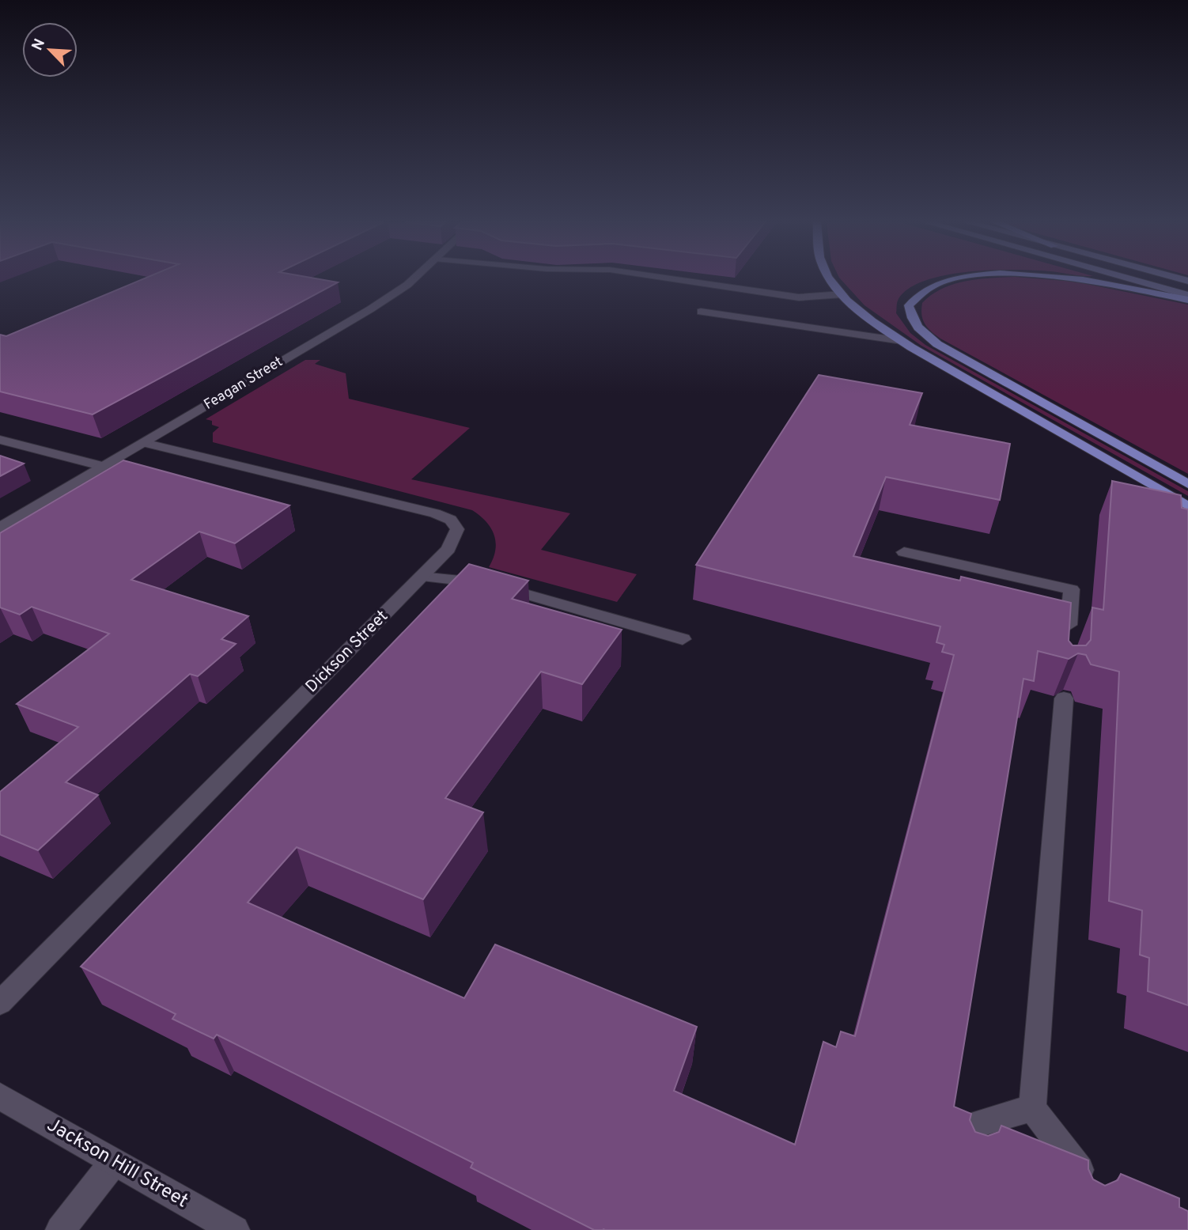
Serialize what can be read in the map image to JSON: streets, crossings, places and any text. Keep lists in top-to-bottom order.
{
  "streets": {
    "street": ["Feagan Street", "Dickson Street", "Jackson Hill Street"]
  },
  "crossings": [
    ["Feagan Street", "Dickson Street"]
  ],
  "north": "top left"
}
